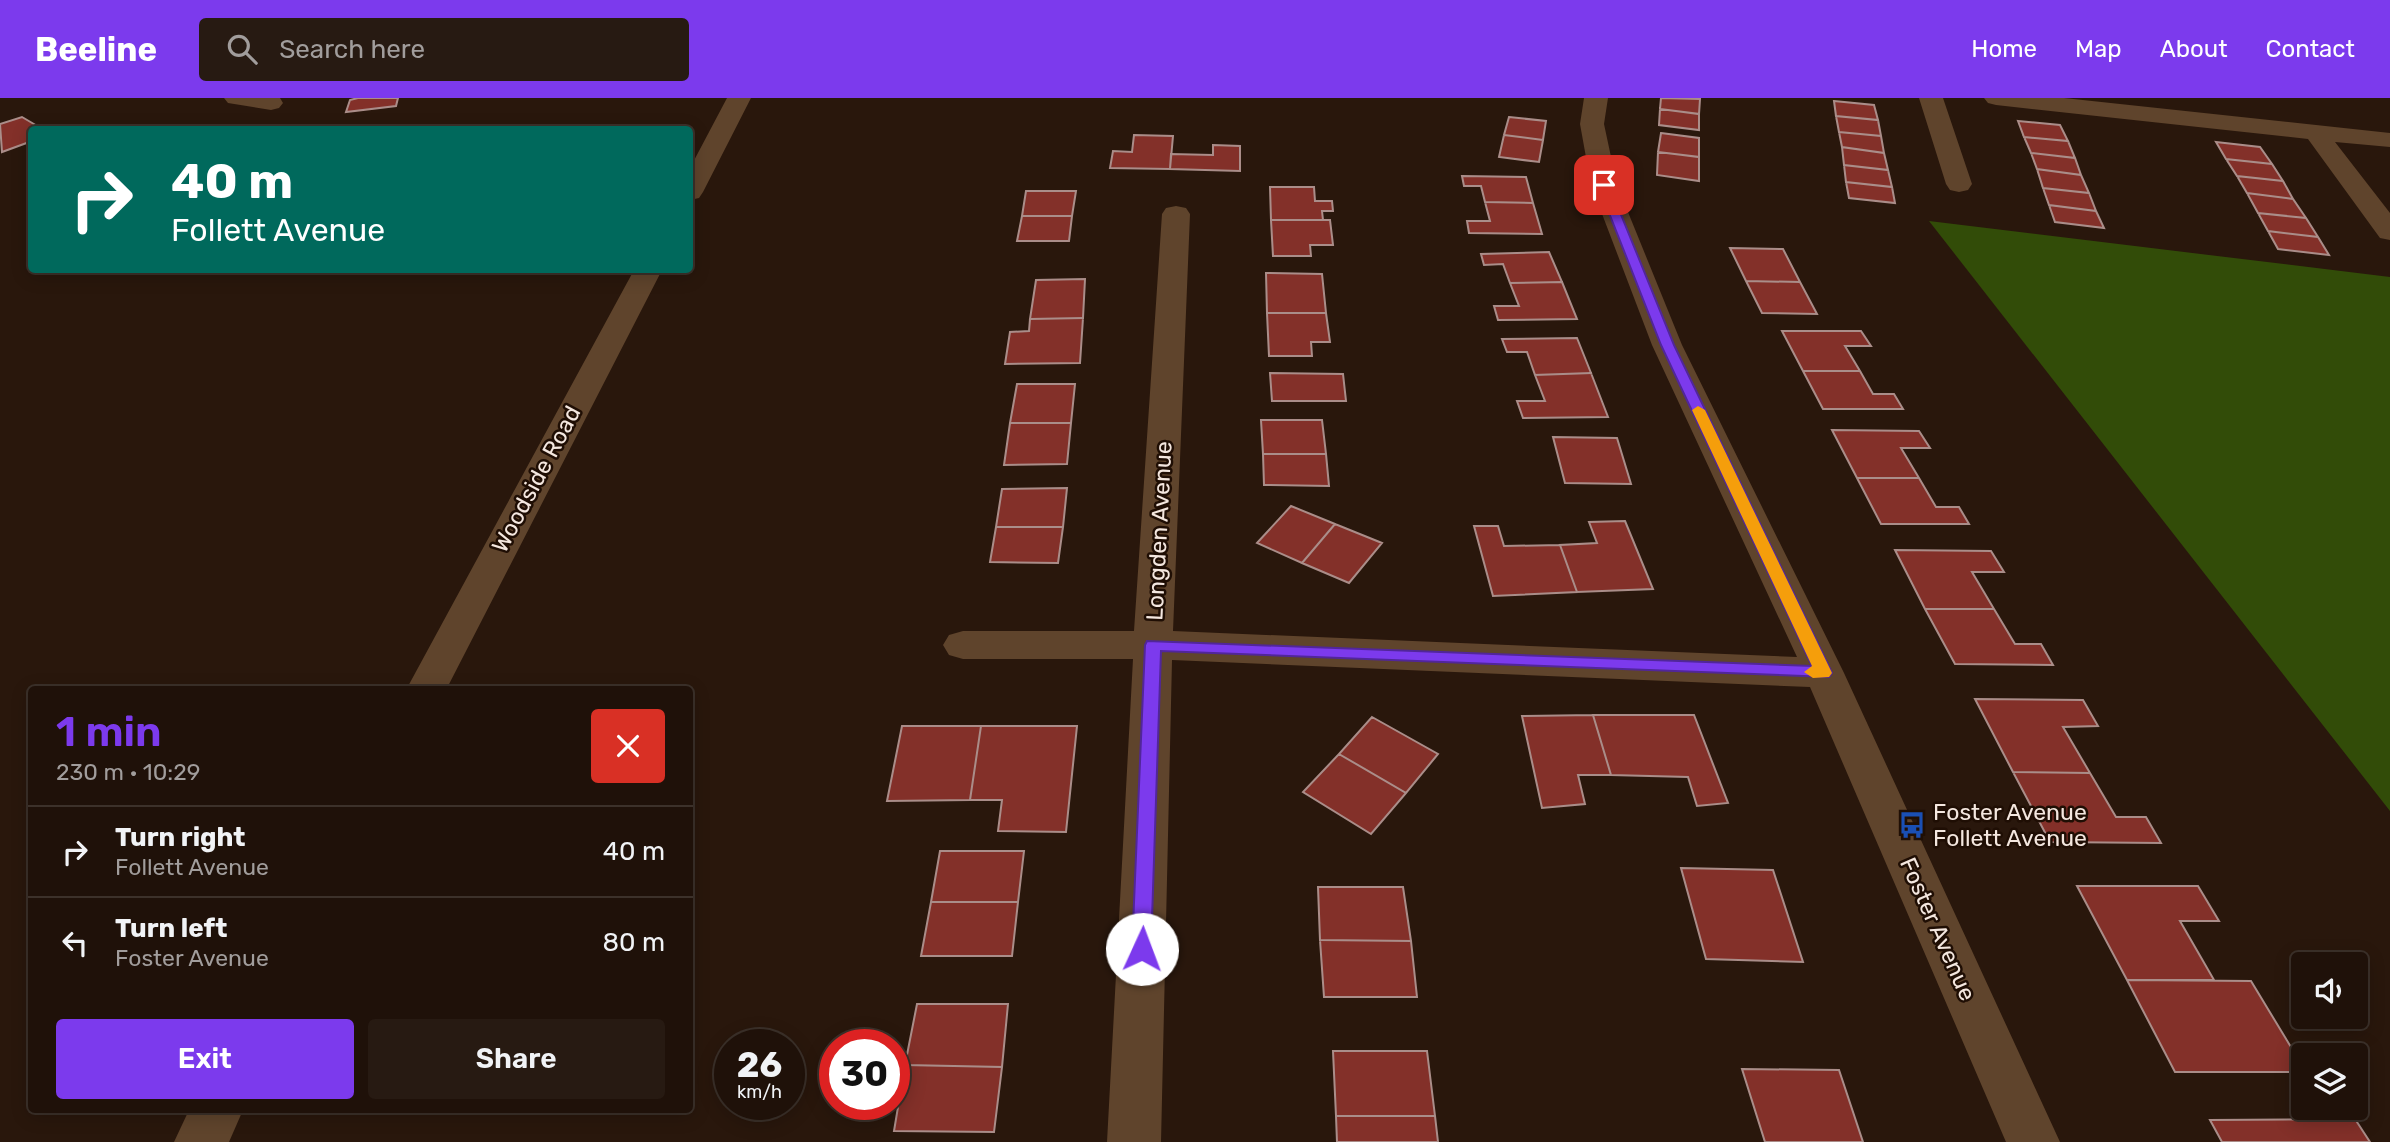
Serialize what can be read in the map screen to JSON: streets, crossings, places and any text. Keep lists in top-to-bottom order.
{
  "streets": {
    "street": ["Woodside Road", "Longden Avenue", "Foster Avenue"]
  },
  "places": {
    "bus stop": ["Foster Avenue Follett Avenue"]
  },
  "page": {
    "header": "Beeline",
    "search": "Search here",
    "nav": [
      "Home",
      "Map",
      "About",
      "Contact"
    ],
    "turn": ["40 m", "Follett Avenue"],
    "heading": ["1 min", "230 m · 10:29"],
    "list": [
      {
        "name": "Turn right",
        "note": "Follett Avenue",
        "value": "40 m"
      },
      {
        "name": "Turn left",
        "note": "Foster Avenue",
        "value": "80 m"
      }
    ],
    "buttons": ["Exit", "Share"],
    "speed": "26 km/h",
    "limit": "30"
  }
}
